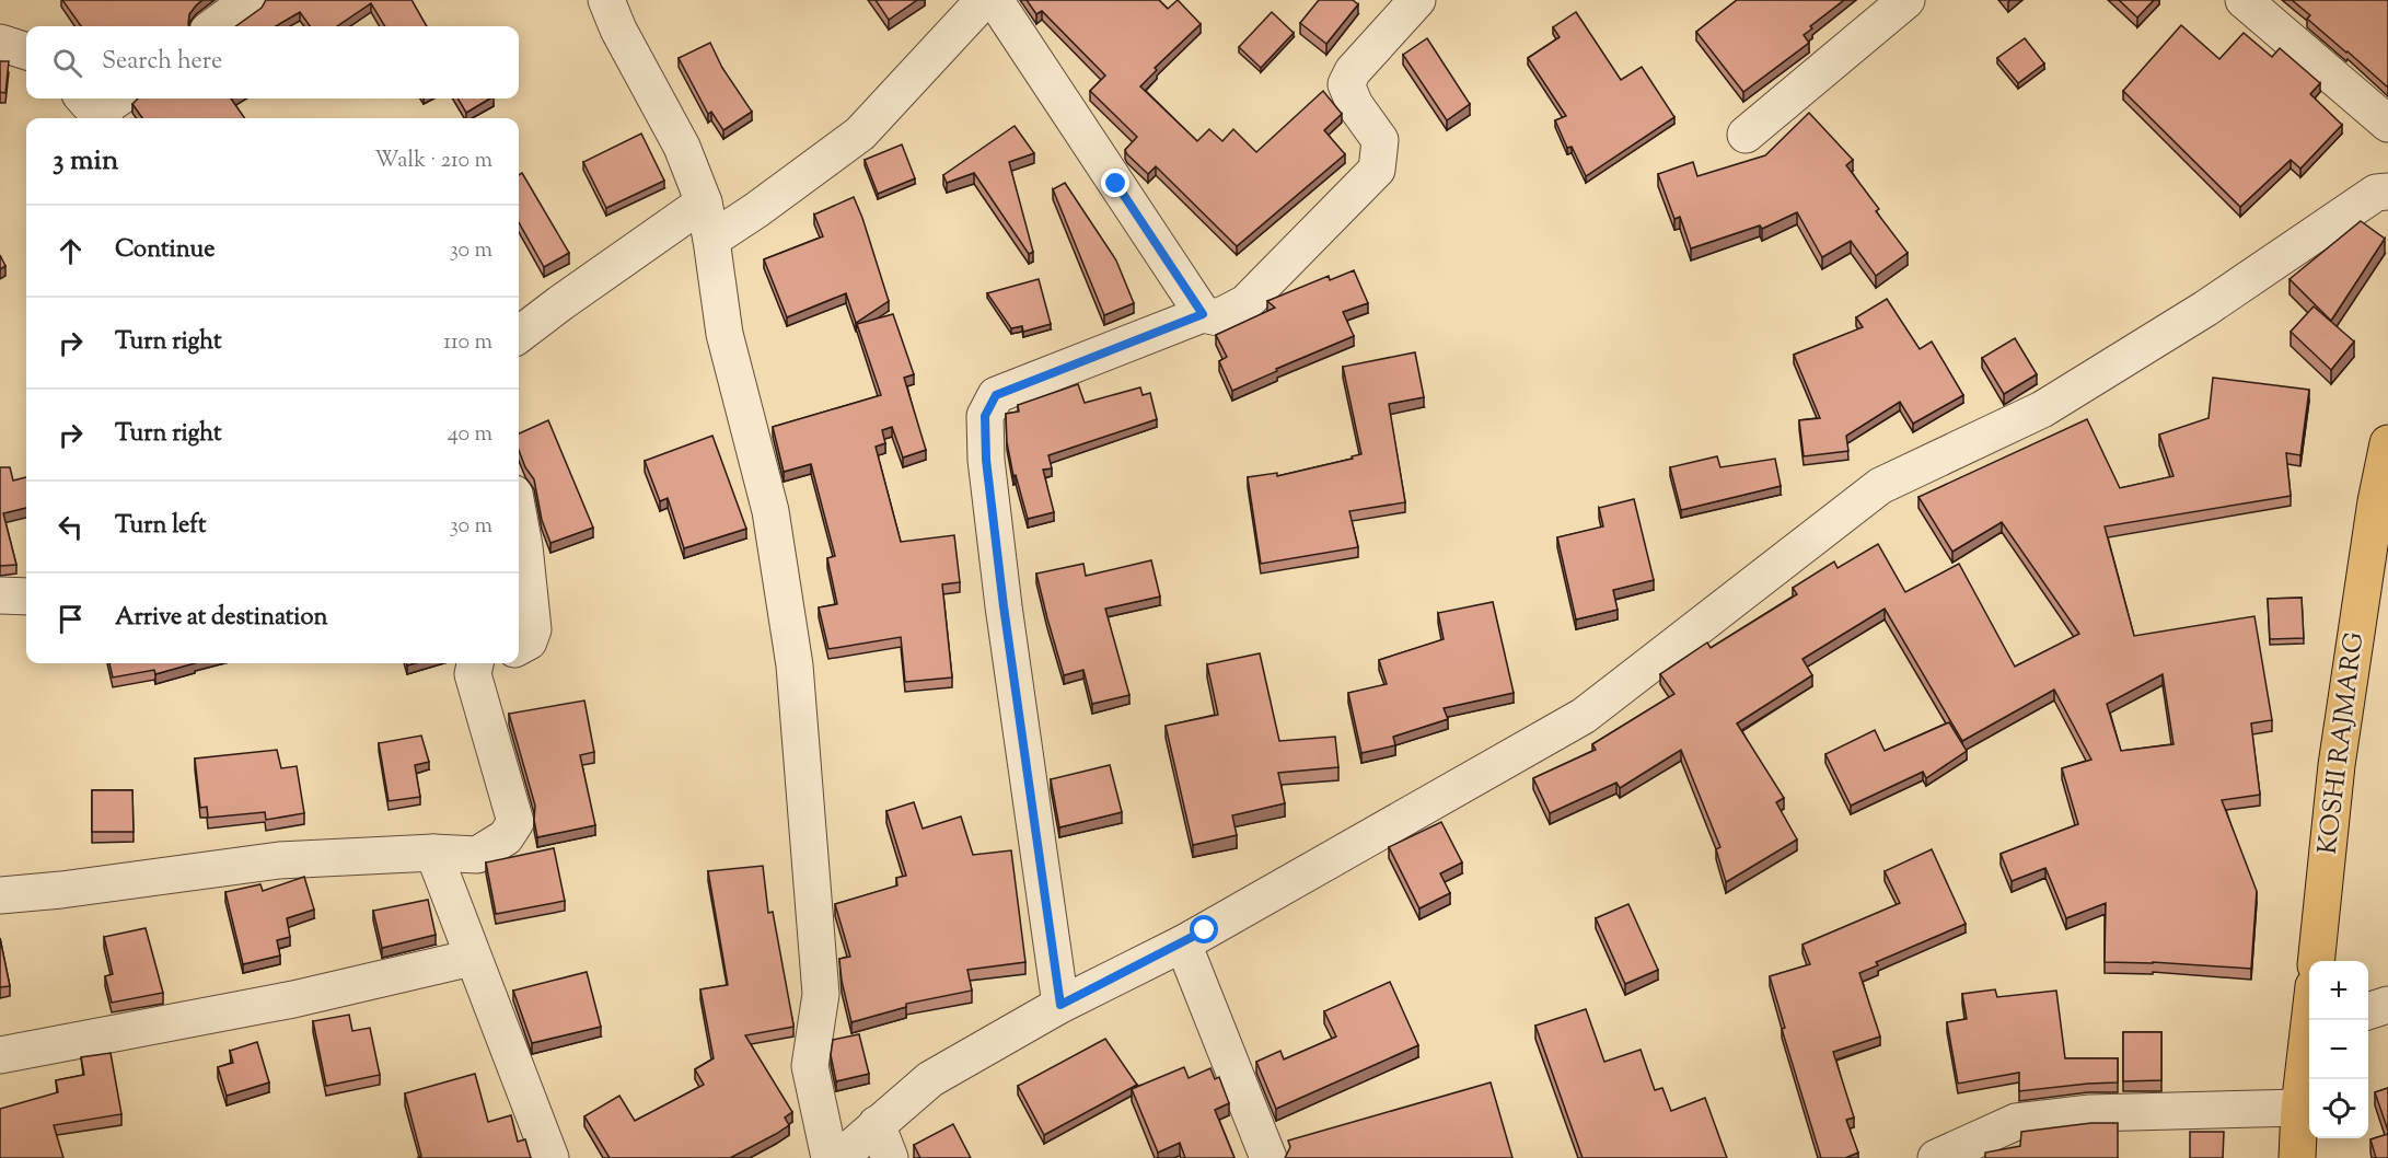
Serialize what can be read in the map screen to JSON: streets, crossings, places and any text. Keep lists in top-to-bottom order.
{
  "streets": {
    "main road": ["KOSHI RAJMARG"]
  },
  "page": {
    "search": "Search here",
    "heading": ["3 min", "Walk · 210 m"],
    "list": [
      ["Continue", "30 m"],
      ["Turn right", "110 m"],
      ["Turn right", "40 m"],
      ["Turn left", "30 m"],
      "Arrive at destination"
    ],
    "map_buttons": ["+", "−"]
  }
}
